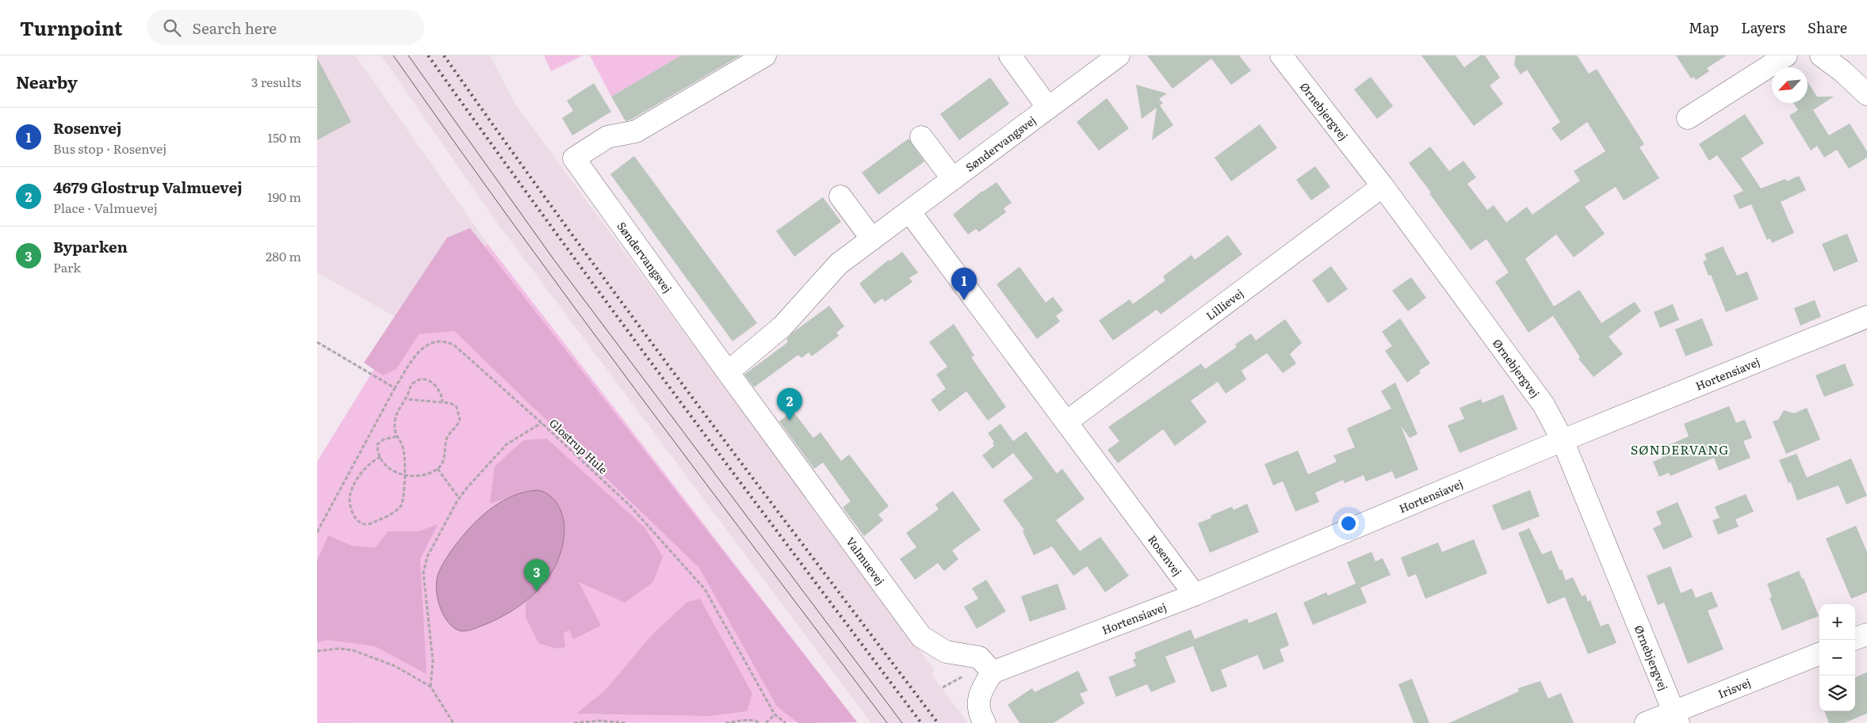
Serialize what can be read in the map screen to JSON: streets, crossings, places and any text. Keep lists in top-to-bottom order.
{
  "streets": {
    "street": [
      "Ørnebjergvej",
      "Søndervangsvej",
      "Lillievej",
      "Hortensiavej",
      "Rosenvej",
      "Valmuevej",
      "Irisvej"
    ],
    "path": ["Glostrup Hule"]
  },
  "crossings": [
    ["Ørnebjergvej", "Lillievej"],
    ["Ørnebjergvej", "Hortensiavej"],
    ["Ørnebjergvej", "Irisvej"],
    ["Søndervangsvej", "Rosenvej"],
    ["Søndervangsvej", "Valmuevej"],
    ["Lillievej", "Rosenvej"],
    ["Hortensiavej", "Rosenvej"],
    ["Hortensiavej", "Valmuevej"]
  ],
  "districts": ["SØNDERVANG"],
  "north": "bottom left",
  "page": {
    "header": "Turnpoint",
    "search": "Search here",
    "nav": ["Map", "Layers", "Share"],
    "heading": ["Nearby", "3 results"],
    "list": [
      {
        "mark": "1",
        "name": "Rosenvej",
        "note": "Bus stop · Rosenvej",
        "value": "150 m"
      },
      {
        "mark": "2",
        "name": "4679 Glostrup Valmuevej",
        "note": "Place · Valmuevej",
        "value": "190 m"
      },
      {
        "mark": "3",
        "name": "Byparken",
        "note": "Park",
        "value": "280 m"
      }
    ],
    "pins": ["1", "2", "3"],
    "map_buttons": ["+", "−"]
  }
}
